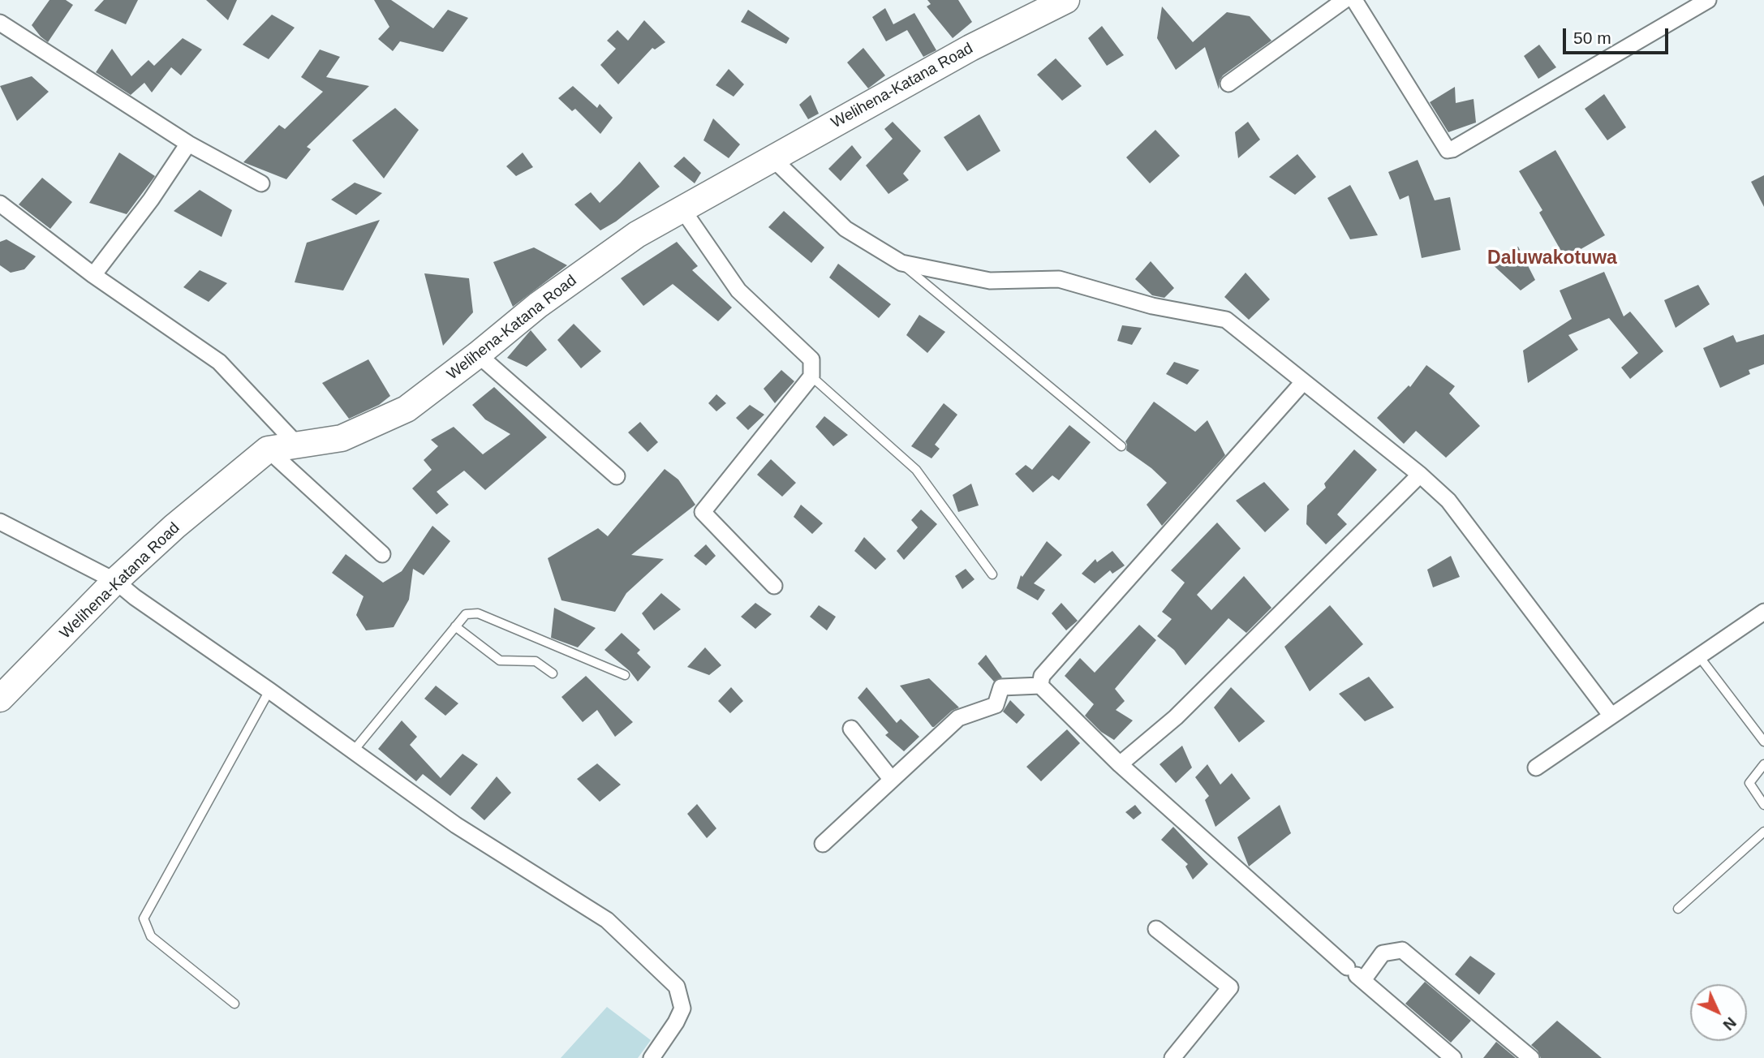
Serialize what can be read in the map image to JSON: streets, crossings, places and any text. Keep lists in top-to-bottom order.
{
  "streets": {
    "main road": ["Welihena-Katana Road"]
  },
  "districts": ["Daluwakotuwa"],
  "scale_bar": "50 m",
  "north": "bottom right"
}
